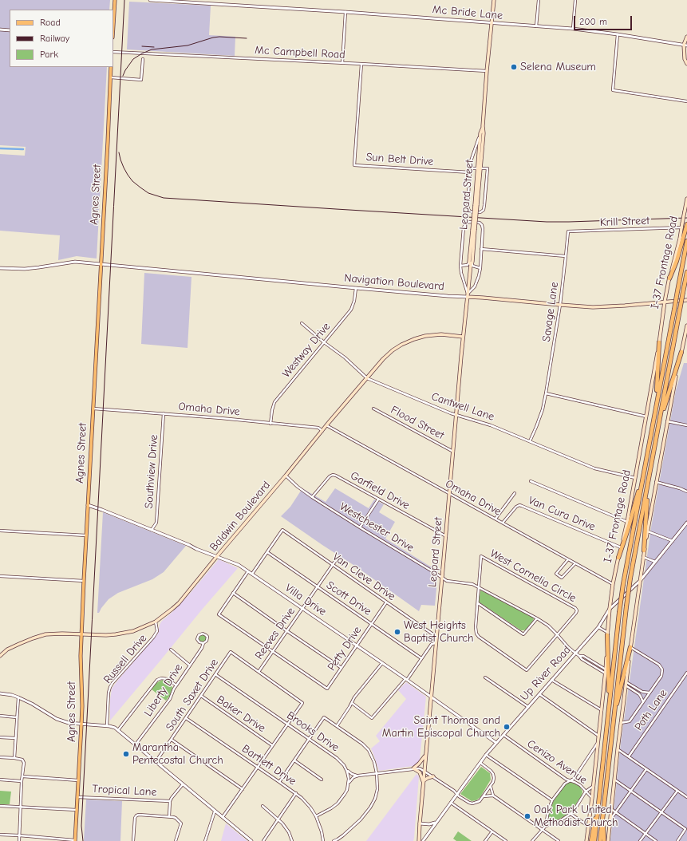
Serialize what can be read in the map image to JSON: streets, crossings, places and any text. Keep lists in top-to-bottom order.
{
  "streets": {
    "main road": [
      "Agnes Street",
      "Leopard Street",
      "I-37 Frontage Road",
      "Navigation Boulevard",
      "Baldwin Boulevard"
    ],
    "street": [
      "Mc Bride Lane",
      "Mc Campbell Road",
      "Sun Belt Drive",
      "Krill Street",
      "Savage Lane",
      "Westway Drive",
      "Cantwell Lane",
      "Omaha Drive",
      "Flood Street",
      "Southview Drive",
      "Garfield Drive",
      "Van Cura Drive",
      "Westchester Drive",
      "West Cornelia Circle",
      "Van Cleve Drive",
      "Scott Drive",
      "Villa Drive",
      "Reeves Drive",
      "Petty Drive",
      "Russell Drive",
      "Up River Road",
      "Liberty Drive",
      "South Saxet Drive",
      "Poth Lane",
      "Baker Drive",
      "Brooks Drive",
      "Cenizo Avenue",
      "Bartlett Drive",
      "Tropical Lane"
    ]
  },
  "crossings": [
    ["Mc Bride Lane", "Leopard Street"],
    ["Mc Campbell Road", "Sun Belt Drive"],
    ["Mc Campbell Road", "Leopard Street"],
    ["Agnes Street", "Navigation Boulevard"],
    ["Agnes Street", "Omaha Drive"],
    ["Agnes Street", "Baldwin Boulevard"],
    ["Agnes Street", "Villa Drive"],
    ["Agnes Street", "Tropical Lane"],
    ["Leopard Street", "Navigation Boulevard"],
    ["Leopard Street", "Cantwell Lane"],
    ["Leopard Street", "Omaha Drive"],
    ["Leopard Street", "Flood Street"],
    ["Leopard Street", "Garfield Drive"],
    ["Leopard Street", "Baldwin Boulevard"],
    ["Leopard Street", "Westchester Drive"],
    ["Leopard Street", "Van Cleve Drive"],
    ["Leopard Street", "Villa Drive"],
    ["Krill Street", "I-37 Frontage Road"],
    ["Krill Street", "Savage Lane"],
    ["I-37 Frontage Road", "Navigation Boulevard"],
    ["I-37 Frontage Road", "Cantwell Lane"],
    ["I-37 Frontage Road", "Omaha Drive"],
    ["I-37 Frontage Road", "Van Cura Drive"],
    ["I-37 Frontage Road", "Westchester Drive"],
    ["I-37 Frontage Road", "Up River Road"],
    ["I-37 Frontage Road", "Cenizo Avenue"],
    ["Navigation Boulevard", "Savage Lane"],
    ["Navigation Boulevard", "Westway Drive"],
    ["Savage Lane", "Cantwell Lane"],
    ["Westway Drive", "Cantwell Lane"],
    ["Westway Drive", "Omaha Drive"],
    ["Cantwell Lane", "Baldwin Boulevard"],
    ["Omaha Drive", "Southview Drive"],
    ["Omaha Drive", "Van Cura Drive"],
    ["Omaha Drive", "Baldwin Boulevard"],
    ["Southview Drive", "Villa Drive"],
    ["Garfield Drive", "Westchester Drive"],
    ["Baldwin Boulevard", "Westchester Drive"],
    ["Baldwin Boulevard", "Villa Drive"],
    ["Baldwin Boulevard", "Russell Drive"],
    ["Westchester Drive", "West Cornelia Circle"],
    ["Westchester Drive", "Up River Road"],
    ["Van Cleve Drive", "Scott Drive"],
    ["Van Cleve Drive", "Reeves Drive"],
    ["Van Cleve Drive", "Petty Drive"],
    ["Scott Drive", "Reeves Drive"],
    ["Scott Drive", "Petty Drive"],
    ["Villa Drive", "Reeves Drive"],
    ["Villa Drive", "Petty Drive"],
    ["Villa Drive", "Up River Road"],
    ["Reeves Drive", "Petty Drive"],
    ["Reeves Drive", "South Saxet Drive"],
    ["Up River Road", "Cenizo Avenue"],
    ["South Saxet Drive", "Baker Drive"],
    ["South Saxet Drive", "Brooks Drive"],
    ["South Saxet Drive", "Bartlett Drive"]
  ],
  "places": [
    "Selena Museum",
    "West Heights Baptist Church",
    "Saint Thomas and Martin Episcopal Church",
    "Marantha Pentecostal Church",
    "Oak Park United Methodist Church"
  ],
  "legend": ["Road", "Railway", "Park"],
  "scale_bar": "200 m"
}
